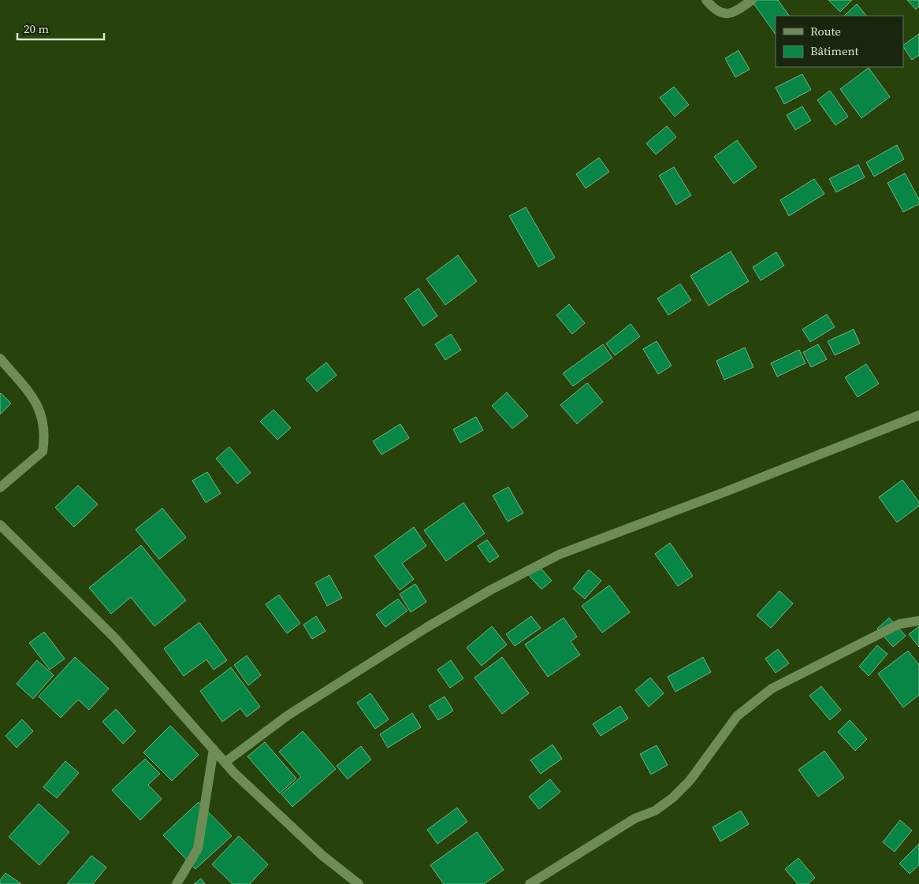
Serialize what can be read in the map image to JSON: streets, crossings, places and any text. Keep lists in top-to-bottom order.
{
  "legend": ["Route", "Bâtiment"],
  "scale_bar": "20 m"
}
